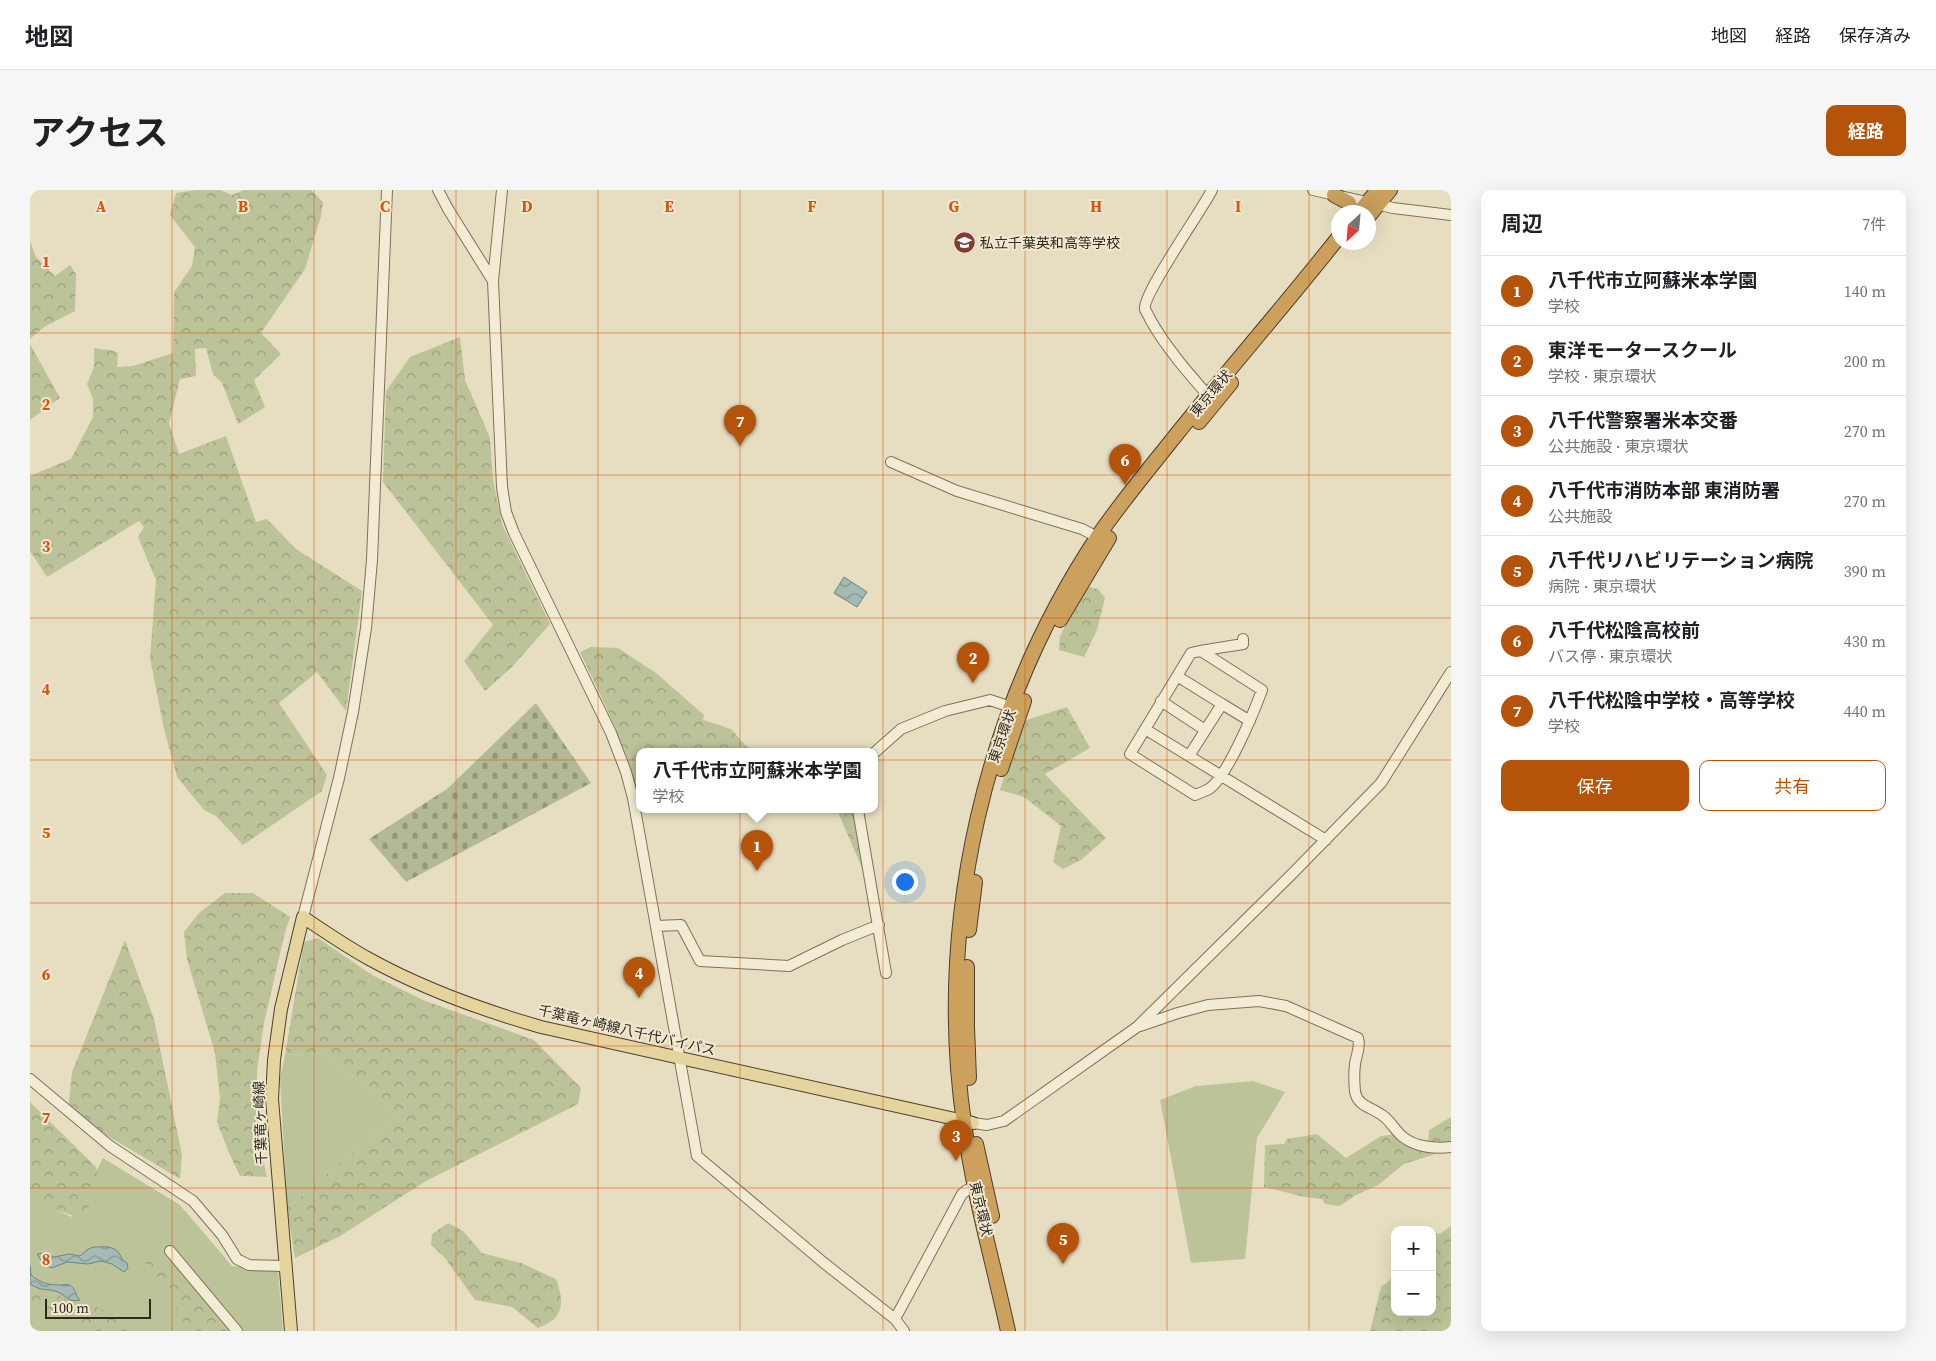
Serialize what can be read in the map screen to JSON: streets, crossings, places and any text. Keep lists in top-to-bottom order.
{
  "streets": {
    "highway": ["東京環状"],
    "main road": ["千葉竜ヶ崎線八千代バイパス", "千葉竜ヶ崎線"]
  },
  "crossings": [
    ["東京環状", "千葉竜ヶ崎線八千代バイパス"],
    ["千葉竜ヶ崎線八千代バイパス", "千葉竜ヶ崎線"]
  ],
  "places": {
    "school or university": ["私立千葉英和高等学校"]
  },
  "scale_bar": "100 m",
  "north": "bottom left",
  "page": {
    "header": "地図",
    "nav": ["地図", "経路", "保存済み"],
    "title": "アクセス",
    "buttons": [
      "経路",
      ["保存", "共有"]
    ],
    "heading": ["周辺", "7件"],
    "list": [
      {
        "mark": "1",
        "name": "八千代市立阿蘇米本学園",
        "note": "学校",
        "value": "140 m"
      },
      {
        "mark": "2",
        "name": "東洋モータースクール",
        "note": "学校 · 東京環状",
        "value": "200 m"
      },
      {
        "mark": "3",
        "name": "八千代警察署米本交番",
        "note": "公共施設 · 東京環状",
        "value": "270 m"
      },
      {
        "mark": "4",
        "name": "八千代市消防本部 東消防署",
        "note": "公共施設",
        "value": "270 m"
      },
      {
        "mark": "5",
        "name": "八千代リハビリテーション病院",
        "note": "病院 · 東京環状",
        "value": "390 m"
      },
      {
        "mark": "6",
        "name": "八千代松陰高校前",
        "note": "バス停 · 東京環状",
        "value": "430 m"
      },
      {
        "mark": "7",
        "name": "八千代松陰中学校・高等学校",
        "note": "学校",
        "value": "440 m"
      }
    ],
    "pins": [
      "7",
      "6",
      "2",
      "1",
      "4",
      "3",
      "5"
    ],
    "popup": ["八千代市立阿蘇米本学園", "学校"],
    "map_buttons": ["+", "−"],
    "scale": "100 m"
  },
  "grid": {
    "columns": [
      "A",
      "B",
      "C",
      "D",
      "E",
      "F",
      "G",
      "H",
      "I"
    ],
    "rows": [
      "1",
      "2",
      "3",
      "4",
      "5",
      "6",
      "7",
      "8"
    ]
  }
}
